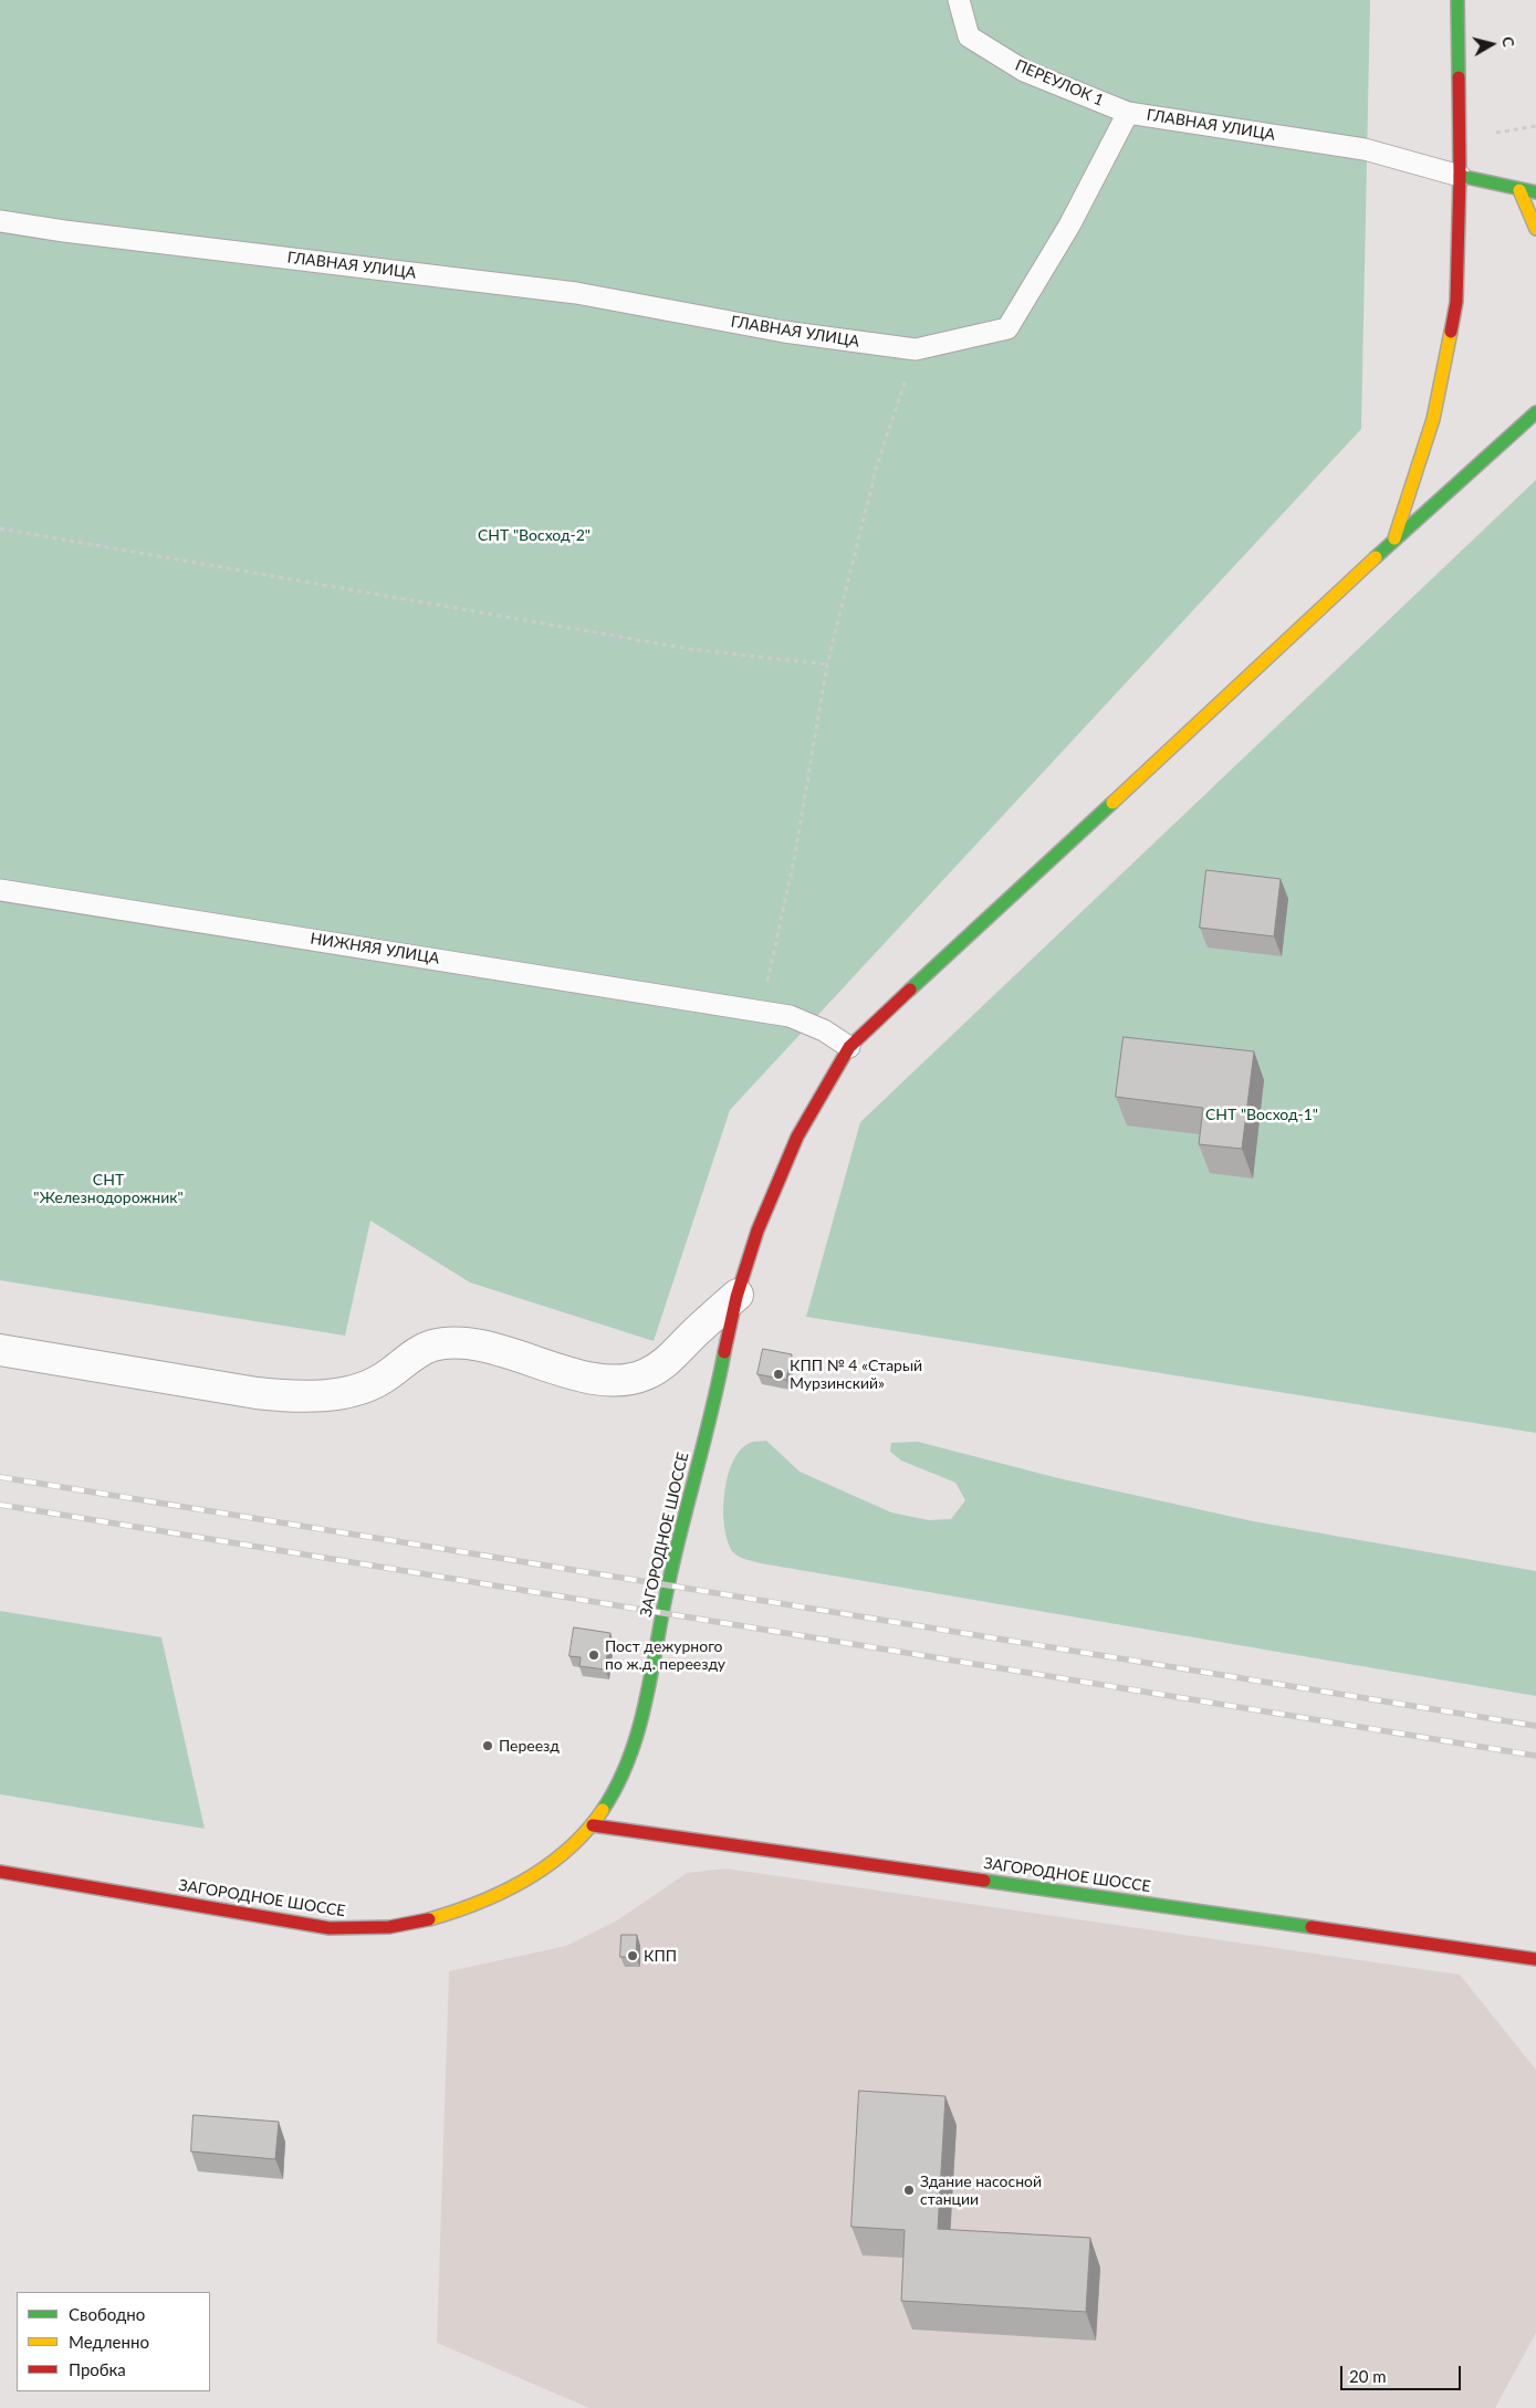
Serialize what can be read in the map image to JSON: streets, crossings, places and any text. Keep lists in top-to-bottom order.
{
  "streets": {
    "street": ["ЗАГОРОДНОЕ ШОССЕ"],
    "lane": ["ПЕРЕУЛОК 1", "ГЛАВНАЯ УЛИЦА", "НИЖНЯЯ УЛИЦА"]
  },
  "crossings": [
    ["ПЕРЕУЛОК 1", "ГЛАВНАЯ УЛИЦА"],
    ["НИЖНЯЯ УЛИЦА", "ЗАГОРОДНОЕ ШОССЕ"]
  ],
  "parks": ["СНТ \"Восход-2\"", "СНТ \"Восход-1\"", "СНТ \"Железнодорожник\""],
  "places": [
    "КПП № 4 «Старый Мурзинский»",
    "Пост дежурного по ж.д. переезду",
    "Переезд",
    "КПП",
    "Здание насосной станции"
  ],
  "legend": ["Свободно", "Медленно", "Пробка"],
  "scale_bar": "20 m",
  "north": "right"
}
